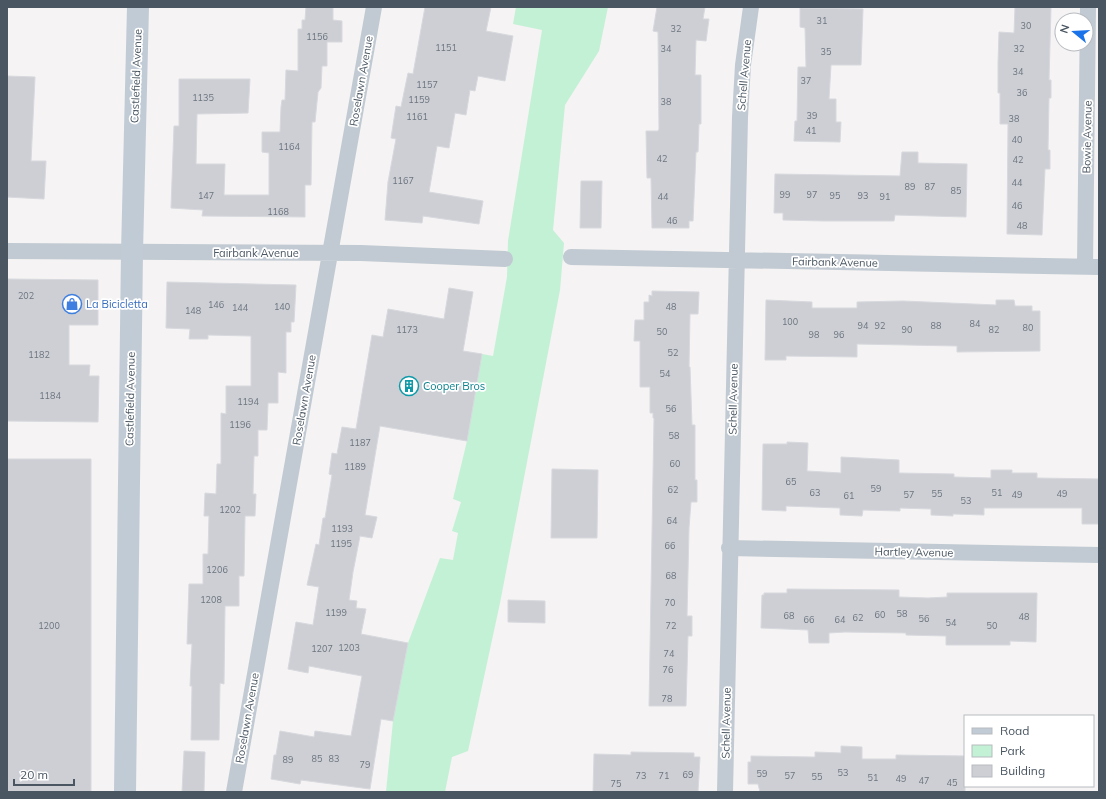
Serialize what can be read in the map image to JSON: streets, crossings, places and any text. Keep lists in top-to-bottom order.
{
  "streets": {
    "street": [
      "Schell Avenue",
      "Castlefield Avenue",
      "Roselawn Avenue",
      "Bowie Avenue",
      "Fairbank Avenue",
      "Hartley Avenue"
    ]
  },
  "crossings": [
    ["Schell Avenue", "Fairbank Avenue"],
    ["Schell Avenue", "Hartley Avenue"],
    ["Castlefield Avenue", "Fairbank Avenue"],
    ["Roselawn Avenue", "Fairbank Avenue"],
    ["Bowie Avenue", "Fairbank Avenue"]
  ],
  "places": {
    "shop": ["La Bicicletta"],
    "building": ["Cooper Bros"]
  },
  "house_numbers": [
    "31",
    "30",
    "32",
    "1156",
    "1151",
    "34",
    "32",
    "35",
    "34",
    "37",
    "1157",
    "36",
    "1135",
    "1159",
    "38",
    "39",
    "1161",
    "38",
    "41",
    "40",
    "1164",
    "42",
    "42",
    "1167",
    "44",
    "89",
    "87",
    "85",
    "99",
    "97",
    "147",
    "95",
    "93",
    "44",
    "91",
    "46",
    "1168",
    "46",
    "48",
    "202",
    "146",
    "140",
    "48",
    "144",
    "148",
    "100",
    "84",
    "94",
    "92",
    "88",
    "80",
    "1173",
    "90",
    "82",
    "50",
    "98",
    "96",
    "52",
    "1182",
    "54",
    "1184",
    "1194",
    "56",
    "1196",
    "58",
    "1187",
    "60",
    "1189",
    "65",
    "59",
    "62",
    "63",
    "51",
    "55",
    "49",
    "57",
    "49",
    "61",
    "53",
    "1202",
    "64",
    "1193",
    "1195",
    "66",
    "1206",
    "68",
    "1208",
    "70",
    "1199",
    "58",
    "60",
    "68",
    "48",
    "62",
    "56",
    "66",
    "64",
    "54",
    "1200",
    "72",
    "50",
    "1203",
    "1207",
    "74",
    "76",
    "78",
    "85",
    "83",
    "89",
    "79",
    "53",
    "59",
    "69",
    "73",
    "71",
    "57",
    "55",
    "51",
    "49",
    "47",
    "45",
    "75"
  ],
  "legend": ["Road", "Park", "Building"],
  "scale_bar": "20 m",
  "north": "left"
}
